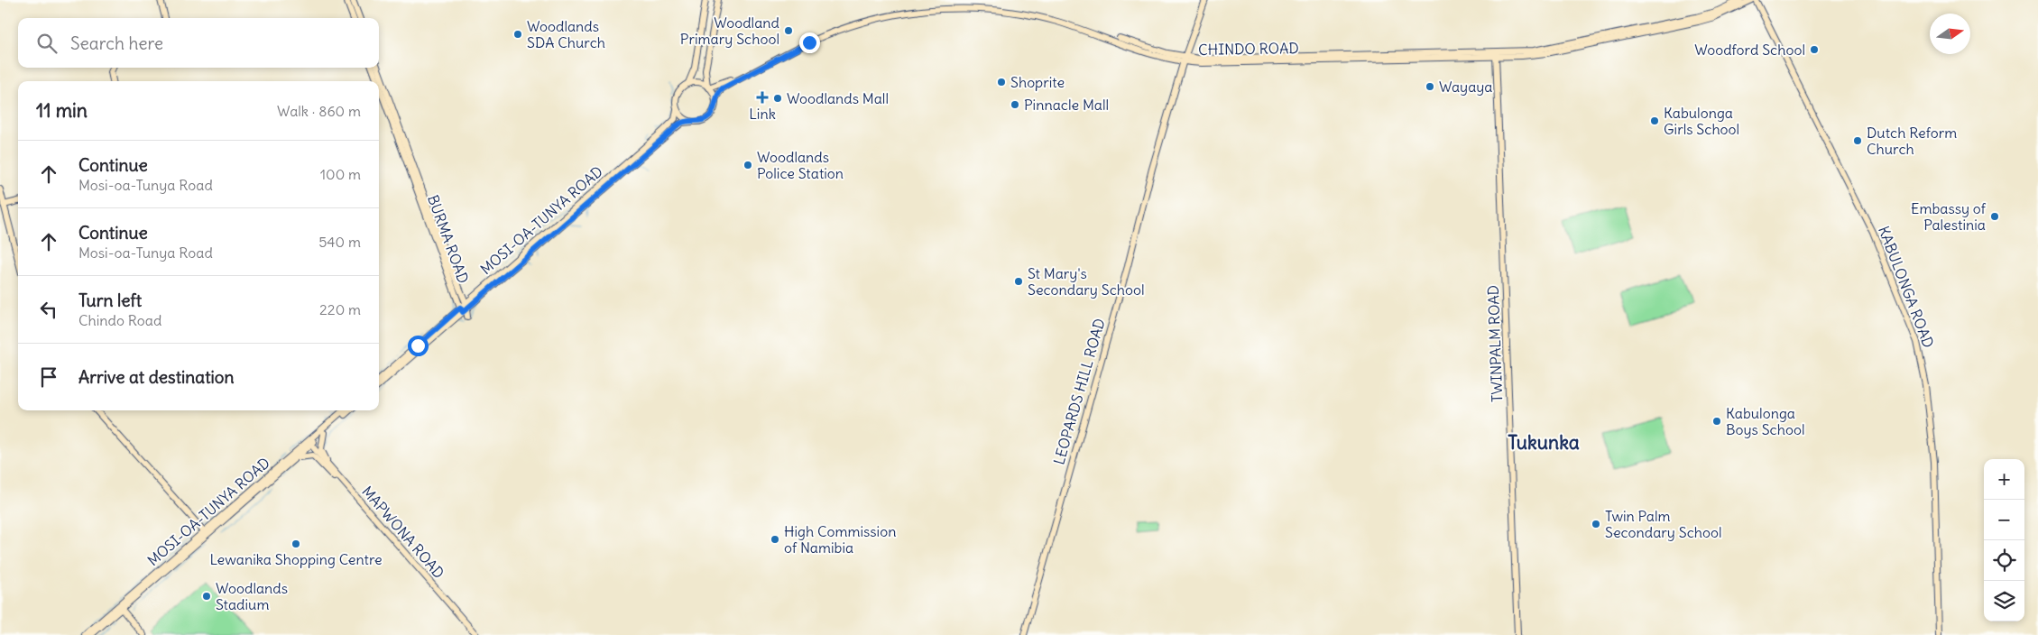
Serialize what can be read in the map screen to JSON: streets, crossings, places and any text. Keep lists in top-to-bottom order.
{
  "streets": {
    "main road": [
      "CHINDO ROAD",
      "MOSI-OA-TUNYA ROAD",
      "BURMA ROAD",
      "KABULONGA ROAD",
      "TWINPALM ROAD",
      "LEOPARDS HILL ROAD",
      "MAPWONA ROAD"
    ]
  },
  "crossings": [
    ["CHINDO ROAD", "MOSI-OA-TUNYA ROAD"],
    ["CHINDO ROAD", "TWINPALM ROAD"],
    ["CHINDO ROAD", "LEOPARDS HILL ROAD"],
    ["MOSI-OA-TUNYA ROAD", "BURMA ROAD"],
    ["MOSI-OA-TUNYA ROAD", "MAPWONA ROAD"]
  ],
  "districts": ["Tukunka"],
  "places": {
    "other": [
      "Woodland Primary School",
      "Woodlands SDA Church",
      "Woodford School",
      "Shoprite",
      "Wayaya",
      "Woodlands Mall",
      "Pinnacle Mall",
      "Kabulonga Girls School",
      "Dutch Reform Church",
      "Woodlands Police Station",
      "Embassy of Palestinia",
      "St Mary's Secondary School",
      "Kabulonga Boys School",
      "Twin Palm Secondary School",
      "High Commission of Namibia",
      "Lewanika Shopping Centre",
      "Woodlands Stadium"
    ],
    "health": ["Link"]
  },
  "north": "right",
  "page": {
    "search": "Search here",
    "heading": ["11 min", "Walk · 860 m"],
    "list": [
      ["Continue", "Mosi-oa-Tunya Road", "100 m"],
      ["Continue", "Mosi-oa-Tunya Road", "540 m"],
      ["Turn left", "Chindo Road", "220 m"],
      "Arrive at destination"
    ],
    "map_buttons": ["+", "−"]
  }
}
